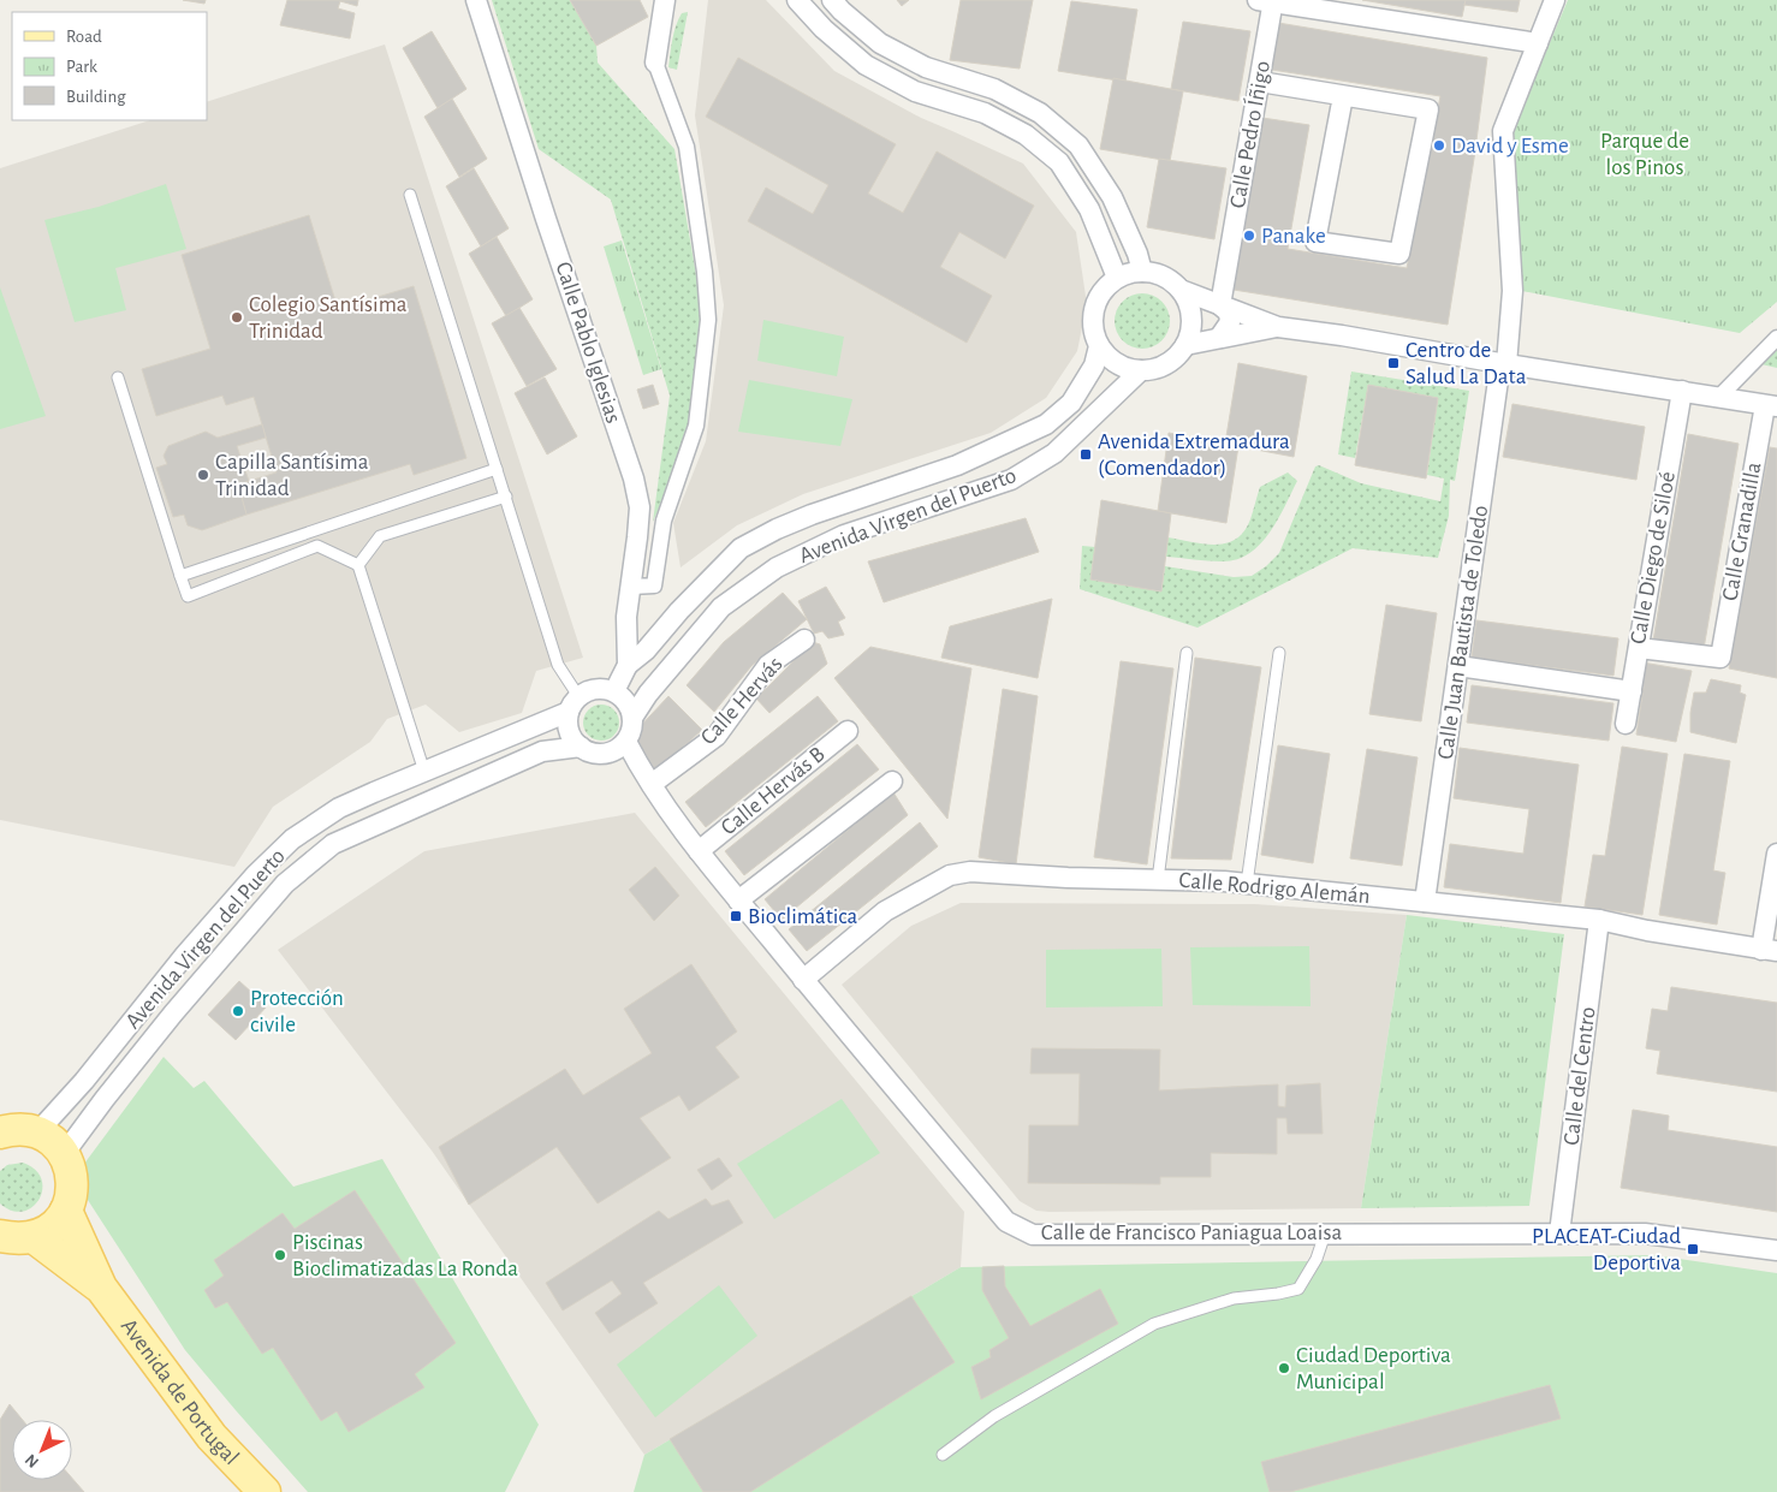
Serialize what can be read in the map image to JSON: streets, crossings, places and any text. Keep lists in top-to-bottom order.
{
  "streets": {
    "main road": ["Avenida de Portugal"],
    "street": [
      "Calle Pedro Íñigo",
      "Calle Pablo Iglesias",
      "Avenida Virgen del Puerto",
      "Calle Granadilla",
      "Calle Diego de Siloé",
      "Calle Juan Bautista de Toledo",
      "Calle Hervás",
      "Calle Hervás B",
      "Calle Rodrigo Alemán",
      "Calle del Centro",
      "Calle de Francisco Paniagua Loaisa"
    ]
  },
  "crossings": [
    ["Calle Pablo Iglesias", "Avenida Virgen del Puerto"],
    ["Calle Pablo Iglesias", "Calle de Francisco Paniagua Loaisa"],
    ["Avenida Virgen del Puerto", "Calle de Francisco Paniagua Loaisa"],
    ["Calle Granadilla", "Calle Diego de Siloé"],
    ["Calle Juan Bautista de Toledo", "Calle Rodrigo Alemán"],
    ["Calle Hervás", "Calle de Francisco Paniagua Loaisa"],
    ["Calle Hervás B", "Calle de Francisco Paniagua Loaisa"],
    ["Calle Rodrigo Alemán", "Calle del Centro"],
    ["Calle Rodrigo Alemán", "Calle de Francisco Paniagua Loaisa"],
    ["Calle del Centro", "Calle de Francisco Paniagua Loaisa"]
  ],
  "parks": ["Parque de los Pinos"],
  "places": {
    "other": [
      "David y Esme",
      "Panake",
      "Colegio Santísima Trinidad",
      "Capilla Santísima Trinidad",
      "Protección civile",
      "Piscinas Bioclimatizadas La Ronda",
      "Ciudad Deportiva Municipal"
    ],
    "transit": [
      "Centro de Salud La Data",
      "Avenida Extremadura (Comendador)",
      "Bioclimática",
      "PLACEAT-Ciudad Deportiva"
    ]
  },
  "legend": ["Road", "Park", "Building"],
  "north": "bottom left"
}
